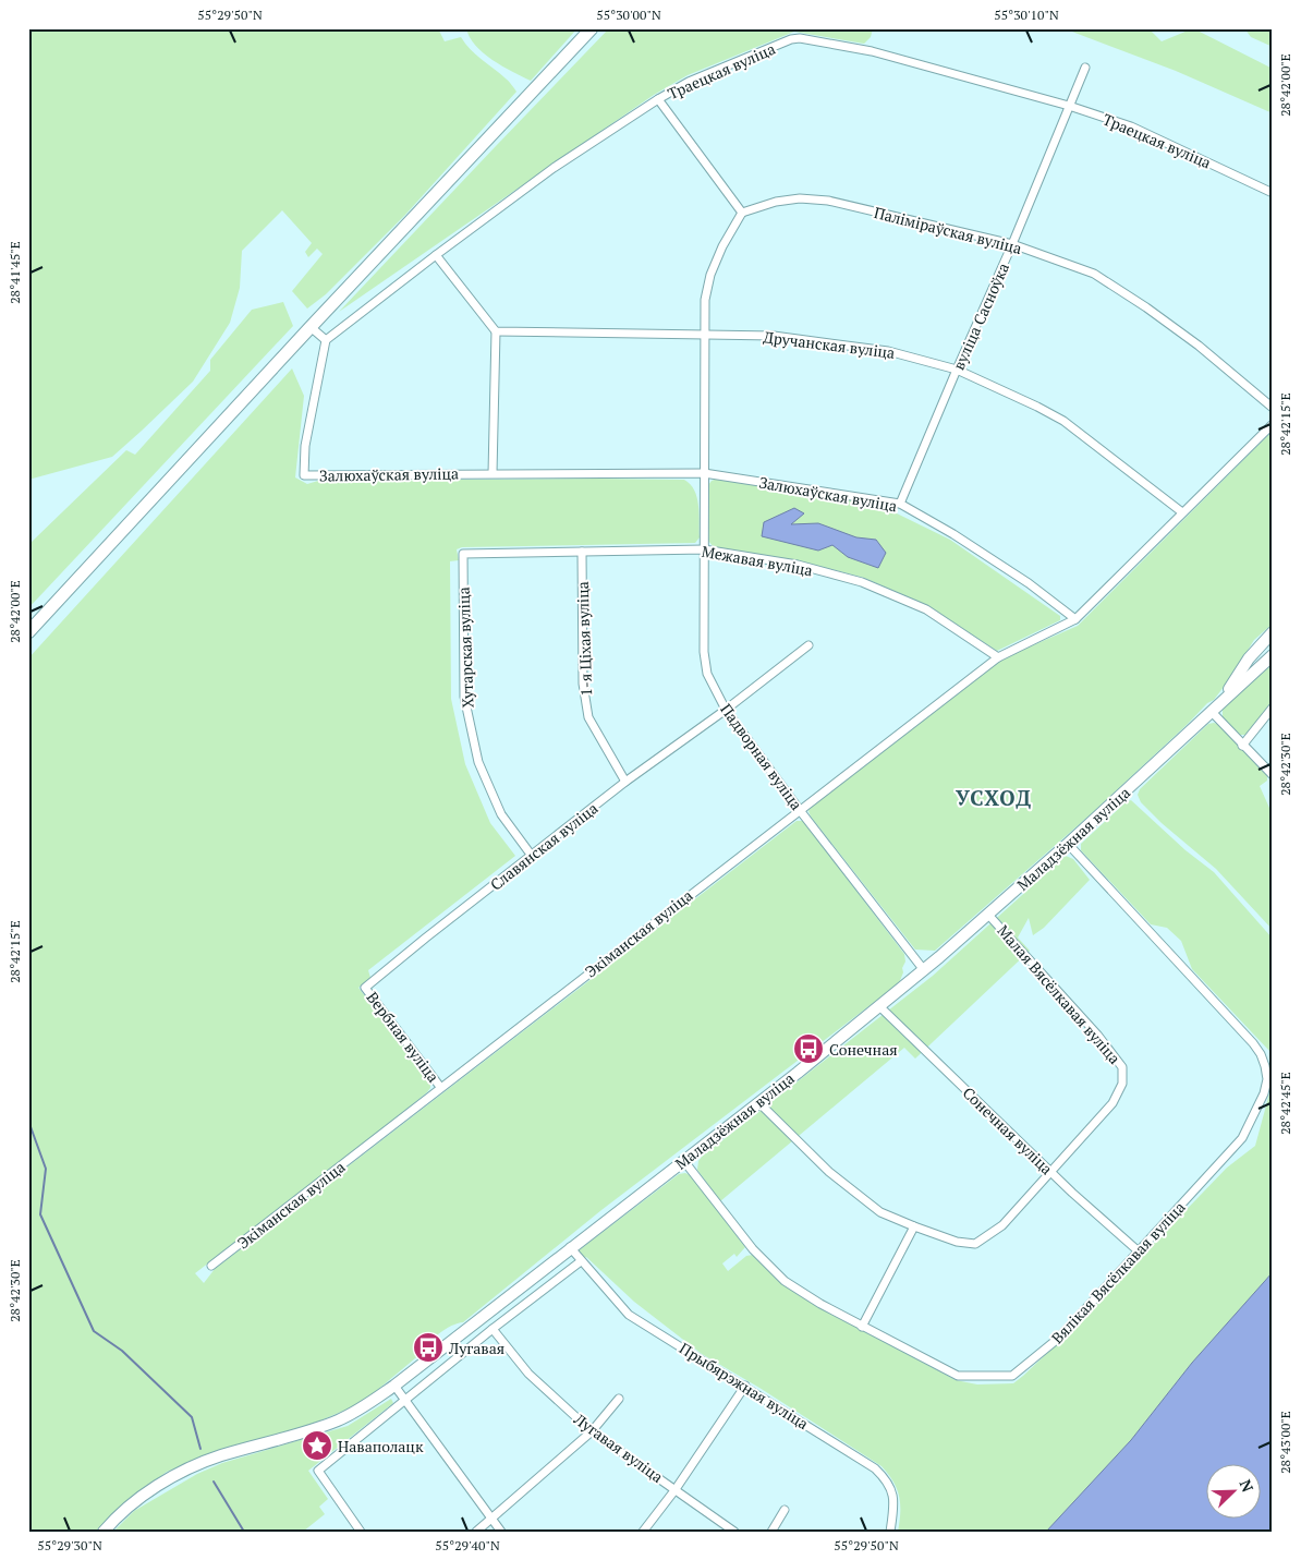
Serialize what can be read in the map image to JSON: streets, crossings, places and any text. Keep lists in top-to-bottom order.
{
  "streets": {
    "main road": ["Маладзёжная вуліца"],
    "street": [
      "Траецкая вуліца",
      "Паліміраўская вуліца",
      "вуліца Сасноўка",
      "Дручанская вуліца",
      "Залюхаўская вуліца",
      "Межавая вуліца",
      "1-я Ціхая вуліца",
      "Хутарская вуліца",
      "Падворная вуліца",
      "Славянская вуліца",
      "Экіманская вуліца",
      "Малая Вясёлкавая вуліца",
      "Вербная вуліца",
      "Сонечная вуліца",
      "Вялікая Вясёлкавая вуліца",
      "Прыбярэжная вуліца",
      "Лугавая вуліца"
    ]
  },
  "crossings": [
    ["Траецкая вуліца", "вуліца Сасноўка"],
    ["Траецкая вуліца", "Залюхаўская вуліца"],
    ["Паліміраўская вуліца", "вуліца Сасноўка"],
    ["вуліца Сасноўка", "Дручанская вуліца"],
    ["вуліца Сасноўка", "Залюхаўская вуліца"],
    ["Залюхаўская вуліца", "Падворная вуліца"],
    ["Залюхаўская вуліца", "Экіманская вуліца"],
    ["Межавая вуліца", "1-я Ціхая вуліца"],
    ["Межавая вуліца", "Хутарская вуліца"],
    ["Межавая вуліца", "Падворная вуліца"],
    ["Межавая вуліца", "Экіманская вуліца"],
    ["1-я Ціхая вуліца", "Славянская вуліца"],
    ["Хутарская вуліца", "Славянская вуліца"],
    ["Падворная вуліца", "Маладзёжная вуліца"],
    ["Падворная вуліца", "Славянская вуліца"],
    ["Падворная вуліца", "Экіманская вуліца"],
    ["Маладзёжная вуліца", "Малая Вясёлкавая вуліца"],
    ["Маладзёжная вуліца", "Сонечная вуліца"],
    ["Маладзёжная вуліца", "Вялікая Вясёлкавая вуліца"],
    ["Маладзёжная вуліца", "Прыбярэжная вуліца"],
    ["Славянская вуліца", "Вербная вуліца"],
    ["Экіманская вуліца", "Вербная вуліца"],
    ["Малая Вясёлкавая вуліца", "Сонечная вуліца"],
    ["Сонечная вуліца", "Вялікая Вясёлкавая вуліца"]
  ],
  "districts": ["УСХОД"],
  "places": {
    "bus stop": ["Сонечная", "Лугавая"],
    "place": ["Наваполацк"]
  },
  "north": "top right",
  "coordinates": [
    "55°29'50\"N",
    "55°30'00\"N",
    "55°30'10\"N",
    "28°42'00\"E",
    "28°41'45\"E",
    "28°42'15\"E",
    "28°42'30\"E",
    "28°42'45\"E",
    "28°43'00\"E",
    "55°29'30\"N",
    "55°29'40\"N"
  ]
}
